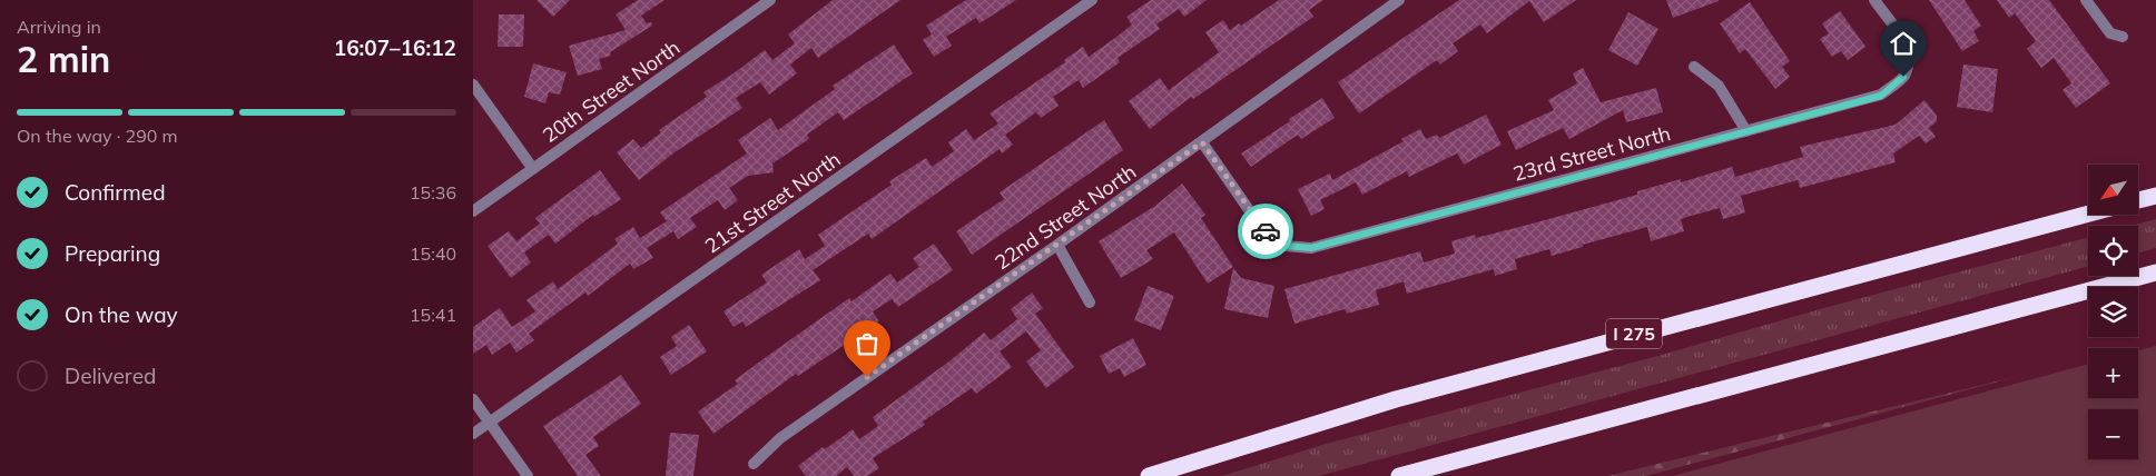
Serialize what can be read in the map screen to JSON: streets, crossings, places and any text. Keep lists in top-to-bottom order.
{
  "streets": {
    "highway": ["I 275"],
    "street": [
      "20th Street North",
      "23rd Street North",
      "21st Street North",
      "22nd Street North"
    ]
  },
  "crossings": [
    ["23rd Street North", "22nd Street North"]
  ],
  "north": "bottom left",
  "page": {
    "heading": ["2 min", "Arriving in", "16:07–16:12"],
    "bar": "On the way · 290 m",
    "list": [
      ["Confirmed", "15:36"],
      ["Preparing", "15:40"],
      ["On the way", "15:41"],
      "Delivered"
    ],
    "map_buttons": ["+", "−"]
  }
}
